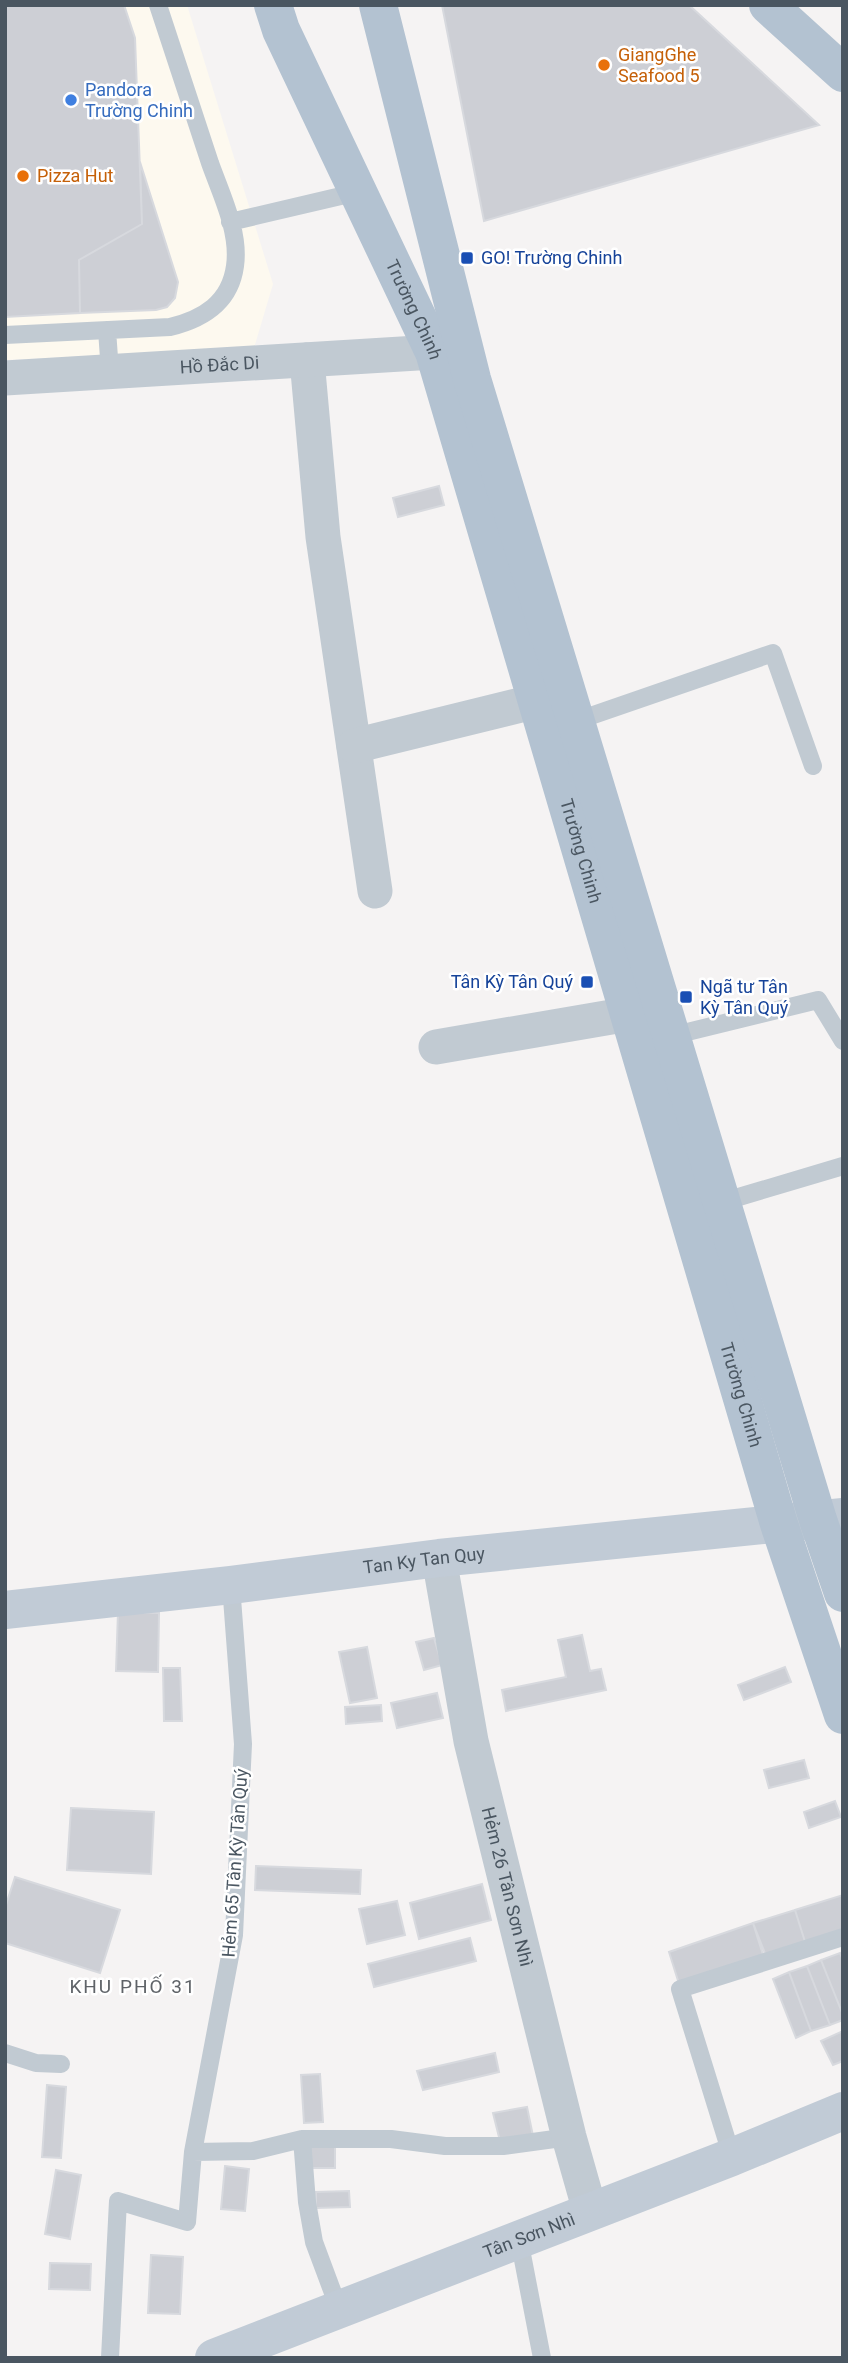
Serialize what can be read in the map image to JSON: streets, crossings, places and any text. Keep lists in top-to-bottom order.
{
  "streets": {
    "main road": ["Trường Chinh", "Tan Ky Tan Quy", "Tân Sơn Nhì"],
    "street": ["Hồ Đắc Di", "Hẻm 26 Tân Sơn Nhì"],
    "lane": ["Hẻm 65 Tân Kỳ Tân Quý"]
  },
  "crossings": [
    ["Trường Chinh", "Hồ Đắc Di"],
    ["Trường Chinh", "Tan Ky Tan Quy"],
    ["Tan Ky Tan Quy", "Hẻm 65 Tân Kỳ Tân Quý"],
    ["Tan Ky Tan Quy", "Hẻm 26 Tân Sơn Nhì"],
    ["Hẻm 26 Tân Sơn Nhì", "Tân Sơn Nhì"]
  ],
  "districts": ["KHU PHỐ 31"],
  "places": {
    "other": ["GiangGhe Seafood 5", "Pandora Trường Chinh", "Pizza Hut"],
    "transit": ["GO! Trường Chinh", "Tân Kỳ Tân Quý", "Ngã tư Tân Kỳ Tân Quý"]
  }
}
